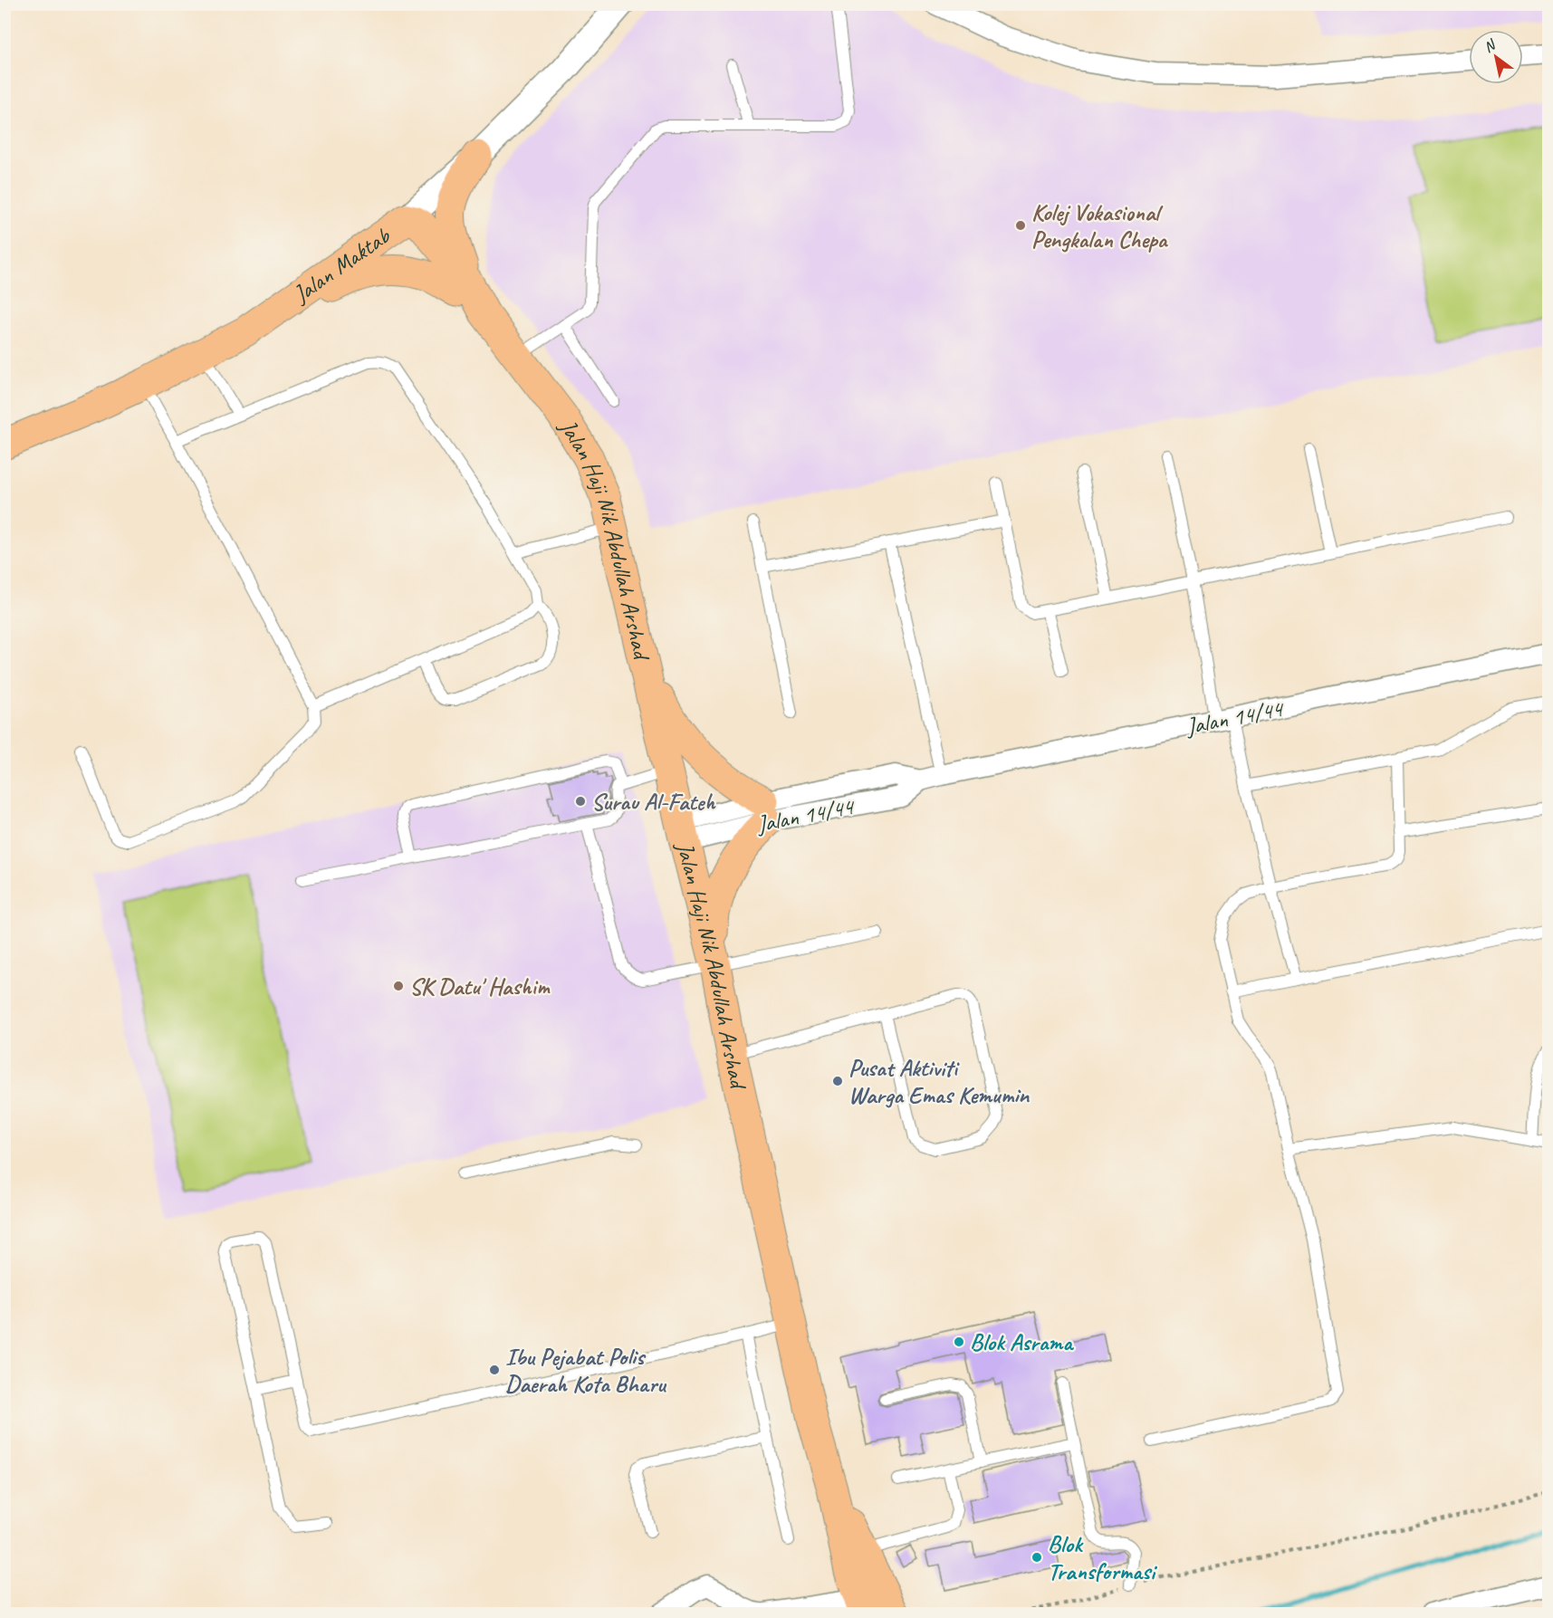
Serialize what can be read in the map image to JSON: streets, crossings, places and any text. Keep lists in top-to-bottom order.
{
  "streets": {
    "main road": ["Jalan Maktab", "Jalan Haji Nik Abdullah Arshad"],
    "street": ["Jalan 14/44"]
  },
  "crossings": [
    ["Jalan Maktab", "Jalan Haji Nik Abdullah Arshad"],
    ["Jalan Haji Nik Abdullah Arshad", "Jalan 14/44"]
  ],
  "places": [
    "Kolej Vokasional Pengkalan Chepa",
    "Surau Al-Fateh",
    "SK Datu' Hashim",
    "Pusat Aktiviti Warga Emas Kemumin",
    "Blok Asrama",
    "Ibu Pejabat Polis Daerah Kota Bharu",
    "Blok Transformasi"
  ],
  "north": "top left"
}
